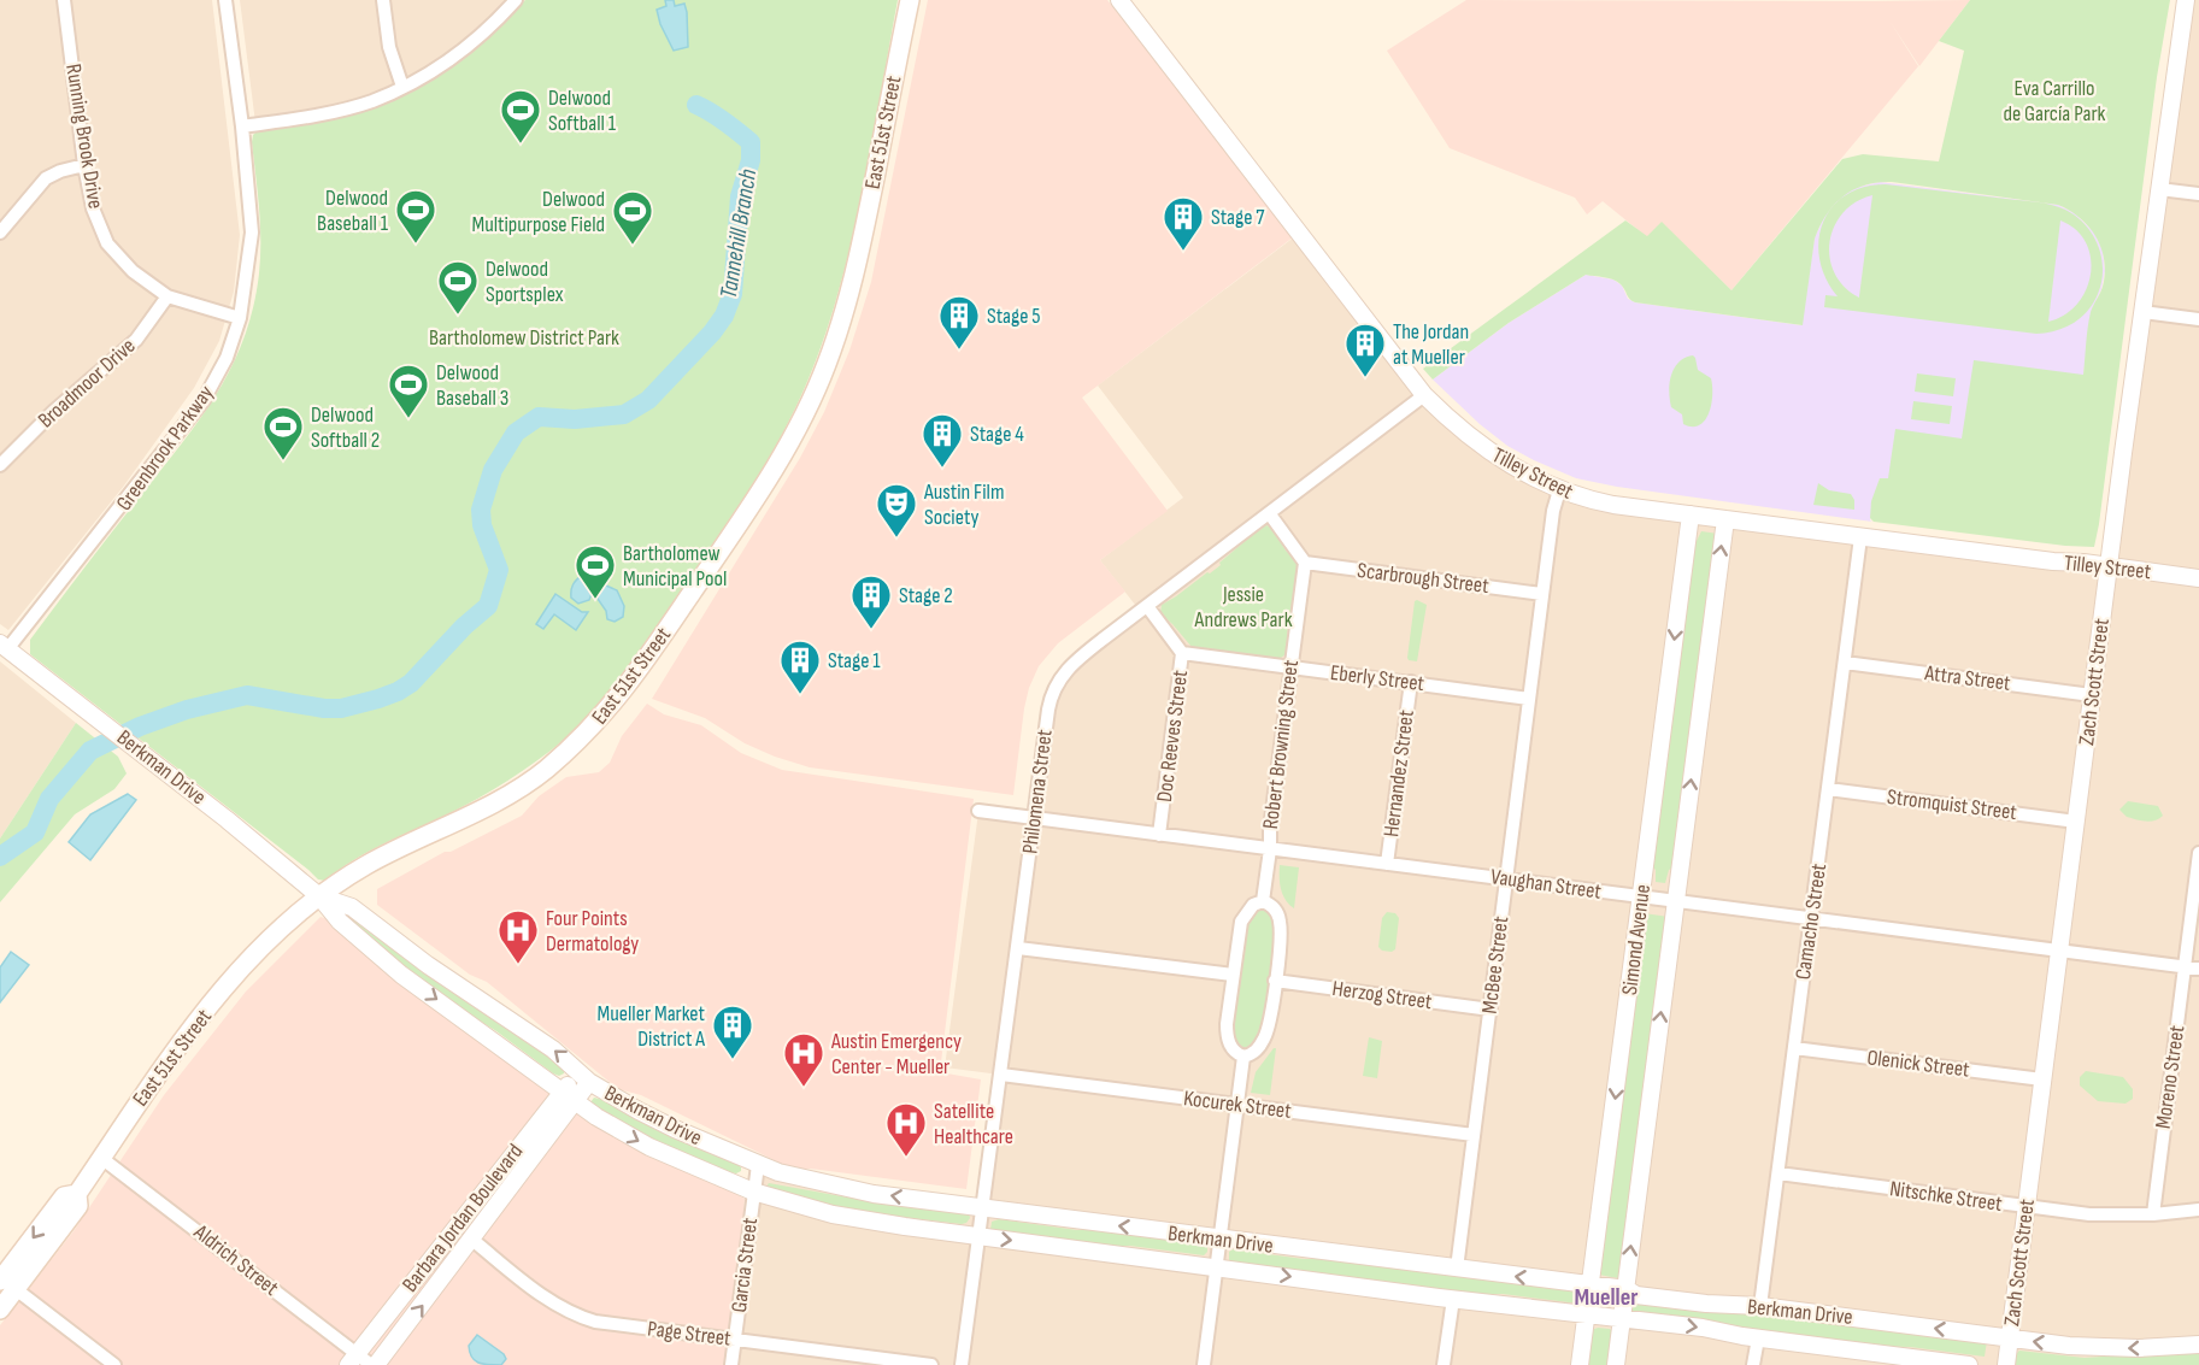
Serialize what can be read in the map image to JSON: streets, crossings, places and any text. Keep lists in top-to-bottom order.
{
  "streets": {
    "main road": ["East 51st Street"],
    "street": [
      "Running Brook Drive",
      "Broadmoor Drive",
      "Greenbrook Parkway",
      "Tilley Street",
      "Scarbrough Street",
      "Eberly Street",
      "Attra Street",
      "Zach Scott Street",
      "Doc Reeves Street",
      "Robert Browning Street",
      "Berkman Drive",
      "Hernandez Street",
      "Philomena Street",
      "Stromquist Street",
      "Vaughan Street",
      "Camacho Street",
      "Simond Avenue",
      "McBee Street",
      "Herzog Street",
      "Olenick Street",
      "Moreno Street",
      "Kocurek Street",
      "Nitschke Street",
      "Barbara Jordan Boulevard",
      "Aldrich Street",
      "Garcia Street",
      "Page Street"
    ]
  },
  "crossings": [
    ["East 51st Street", "Berkman Drive"],
    ["East 51st Street", "Aldrich Street"],
    ["Running Brook Drive", "Broadmoor Drive"],
    ["Running Brook Drive", "Greenbrook Parkway"],
    ["Greenbrook Parkway", "Berkman Drive"],
    ["Tilley Street", "Zach Scott Street"],
    ["Tilley Street", "Philomena Street"],
    ["Tilley Street", "Camacho Street"],
    ["Tilley Street", "Simond Avenue"],
    ["Tilley Street", "McBee Street"],
    ["Scarbrough Street", "Robert Browning Street"],
    ["Scarbrough Street", "McBee Street"],
    ["Eberly Street", "Doc Reeves Street"],
    ["Eberly Street", "Robert Browning Street"],
    ["Eberly Street", "Hernandez Street"],
    ["Eberly Street", "McBee Street"],
    ["Attra Street", "Zach Scott Street"],
    ["Attra Street", "Camacho Street"],
    ["Zach Scott Street", "Berkman Drive"],
    ["Zach Scott Street", "Stromquist Street"],
    ["Zach Scott Street", "Vaughan Street"],
    ["Zach Scott Street", "Olenick Street"],
    ["Zach Scott Street", "Nitschke Street"],
    ["Doc Reeves Street", "Philomena Street"],
    ["Doc Reeves Street", "Vaughan Street"],
    ["Robert Browning Street", "Vaughan Street"],
    ["Berkman Drive", "Philomena Street"],
    ["Berkman Drive", "Camacho Street"],
    ["Berkman Drive", "Simond Avenue"],
    ["Berkman Drive", "McBee Street"],
    ["Berkman Drive", "Barbara Jordan Boulevard"],
    ["Berkman Drive", "Garcia Street"],
    ["Hernandez Street", "Vaughan Street"],
    ["Philomena Street", "Vaughan Street"],
    ["Philomena Street", "Kocurek Street"],
    ["Stromquist Street", "Camacho Street"],
    ["Vaughan Street", "Camacho Street"],
    ["Vaughan Street", "Simond Avenue"],
    ["Vaughan Street", "McBee Street"],
    ["Vaughan Street", "Moreno Street"],
    ["Camacho Street", "Olenick Street"],
    ["Camacho Street", "Nitschke Street"],
    ["McBee Street", "Herzog Street"],
    ["McBee Street", "Kocurek Street"],
    ["Moreno Street", "Nitschke Street"],
    ["Barbara Jordan Boulevard", "Aldrich Street"],
    ["Barbara Jordan Boulevard", "Page Street"],
    ["Garcia Street", "Page Street"]
  ],
  "districts": ["Mueller"],
  "water": ["Tannehill Branch"],
  "parks": ["Eva Carrillo de García Park", "Bartholomew District Park", "Jessie Andrews Park"],
  "places": {
    "sports": [
      "Delwood Softball 1",
      "Delwood Baseball 1",
      "Delwood Multipurpose Field",
      "Delwood Sportsplex",
      "Delwood Baseball 3",
      "Delwood Softball 2",
      "Bartholomew Municipal Pool"
    ],
    "building": [
      "Stage 7",
      "Stage 5",
      "The Jordan at Mueller",
      "Stage 4",
      "Stage 2",
      "Stage 1",
      "Mueller Market District A"
    ],
    "theatre": ["Austin Film Society"],
    "hospital": ["Four Points Dermatology", "Austin Emergency Center - Mueller", "Satellite Healthcare"]
  }
}
